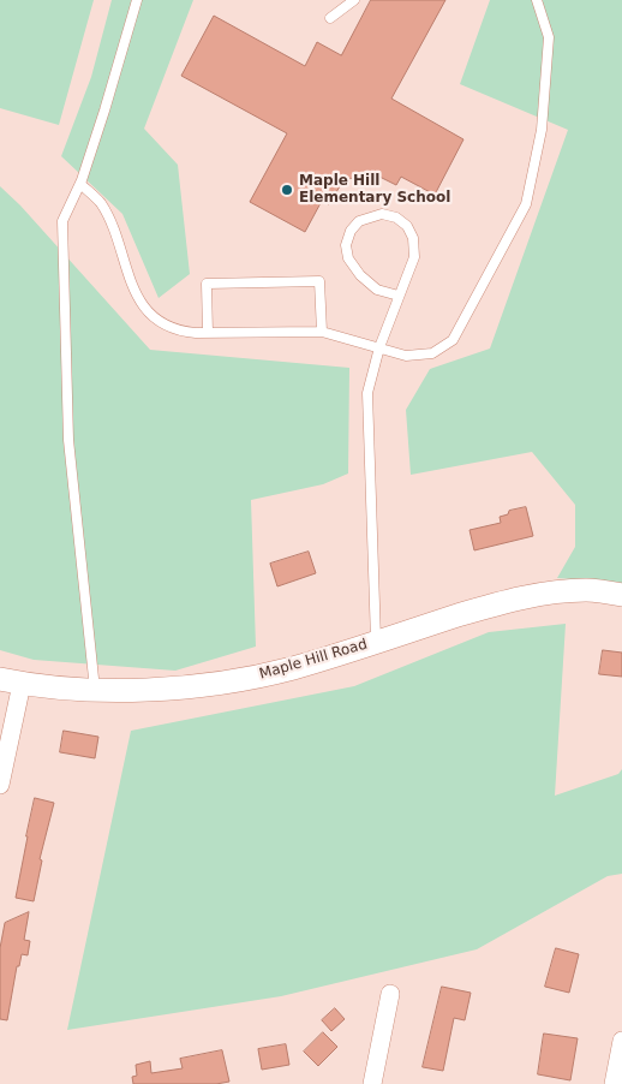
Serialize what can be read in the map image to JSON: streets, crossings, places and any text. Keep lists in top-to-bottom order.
{
  "streets": {
    "street": ["Maple Hill Road"]
  },
  "places": ["Maple Hill Elementary School"]
}
